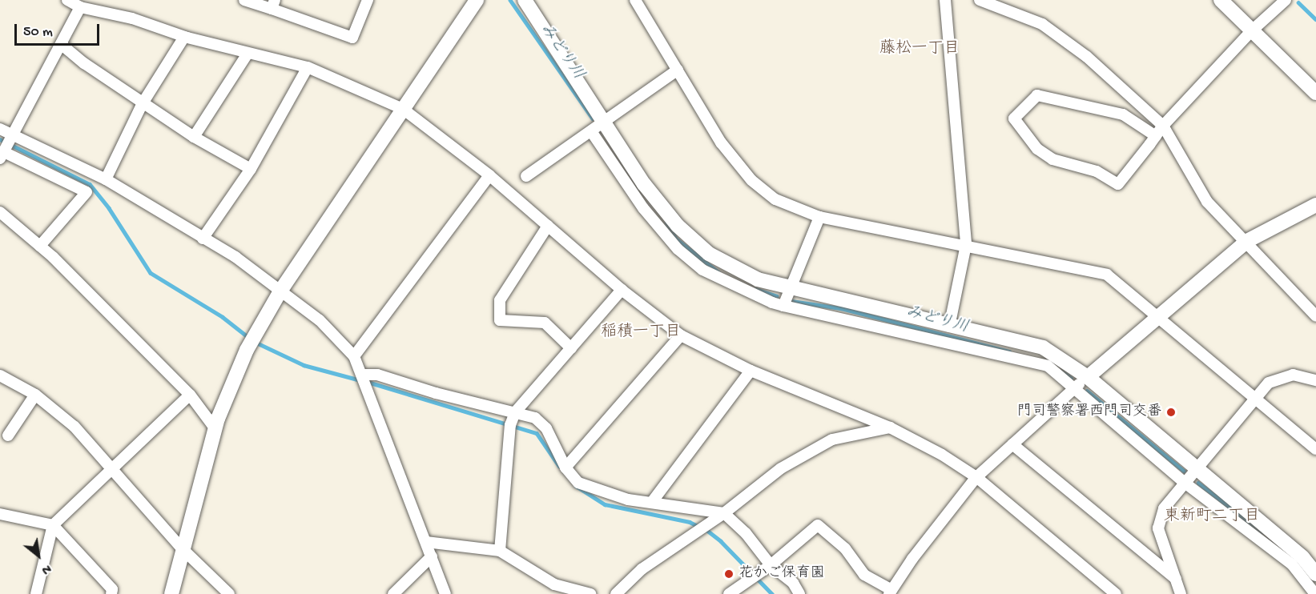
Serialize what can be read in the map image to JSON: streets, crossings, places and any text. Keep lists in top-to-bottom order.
{
  "districts": ["藤松一丁目", "稲積一丁目", "東新町二丁目"],
  "water": ["みどり川"],
  "places": ["門司警察署西門司交番", "花かご保育園"],
  "scale_bar": "50 m",
  "north": "bottom right"
}
